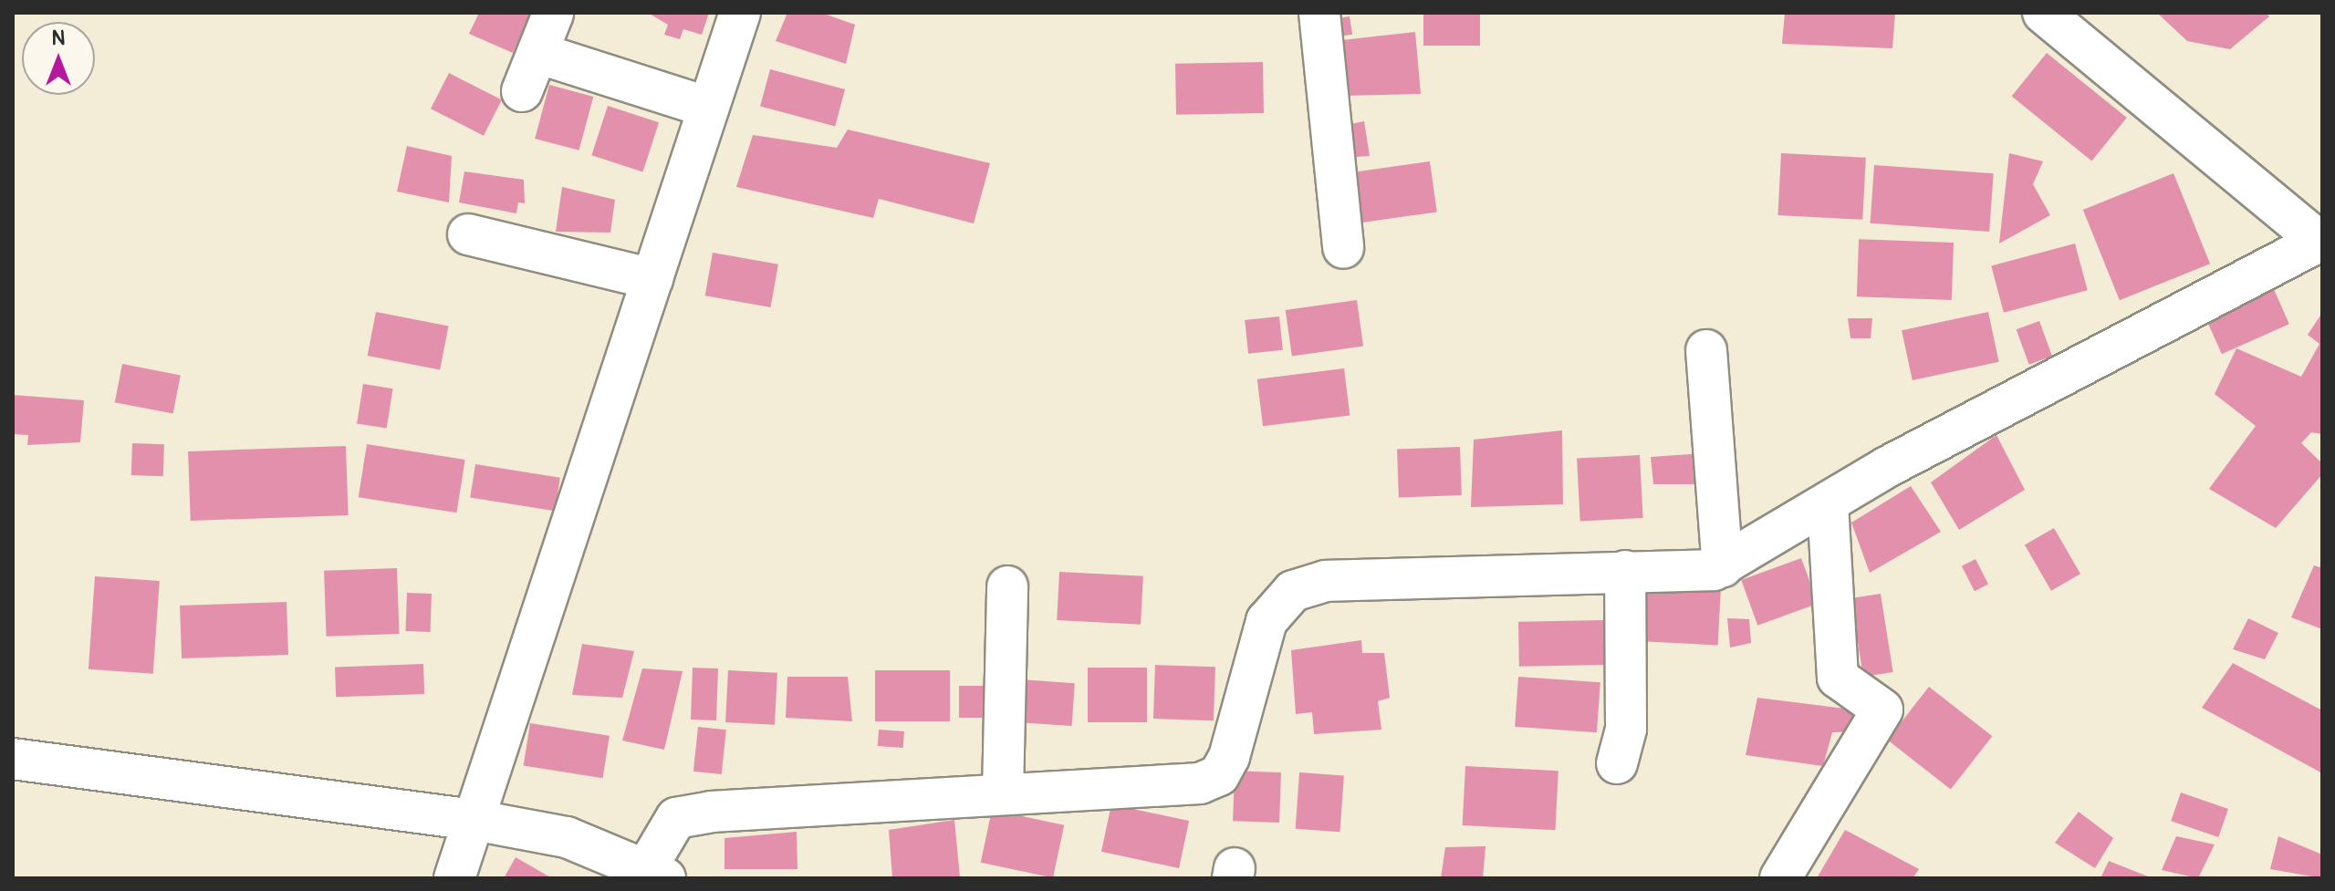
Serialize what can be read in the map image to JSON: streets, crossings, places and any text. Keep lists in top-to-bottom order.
{
  "north": "top"
}
